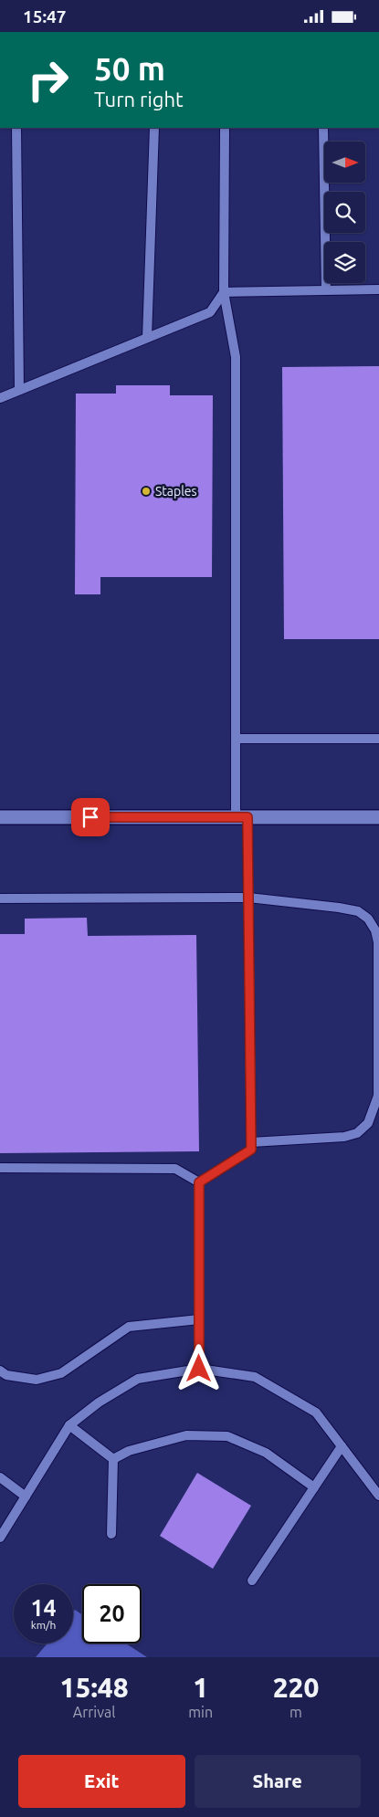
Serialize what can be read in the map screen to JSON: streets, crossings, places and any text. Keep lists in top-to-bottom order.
{
  "places": ["Staples"],
  "north": "right",
  "page": {
    "status": "15:47",
    "turn": ["50 m", "Turn right"],
    "speed": "14 km/h",
    "limit": "20",
    "eta": [
      "15:48",
      "Arrival",
      "1",
      "min",
      "220",
      "m"
    ],
    "buttons": ["Exit", "Share"]
  }
}
